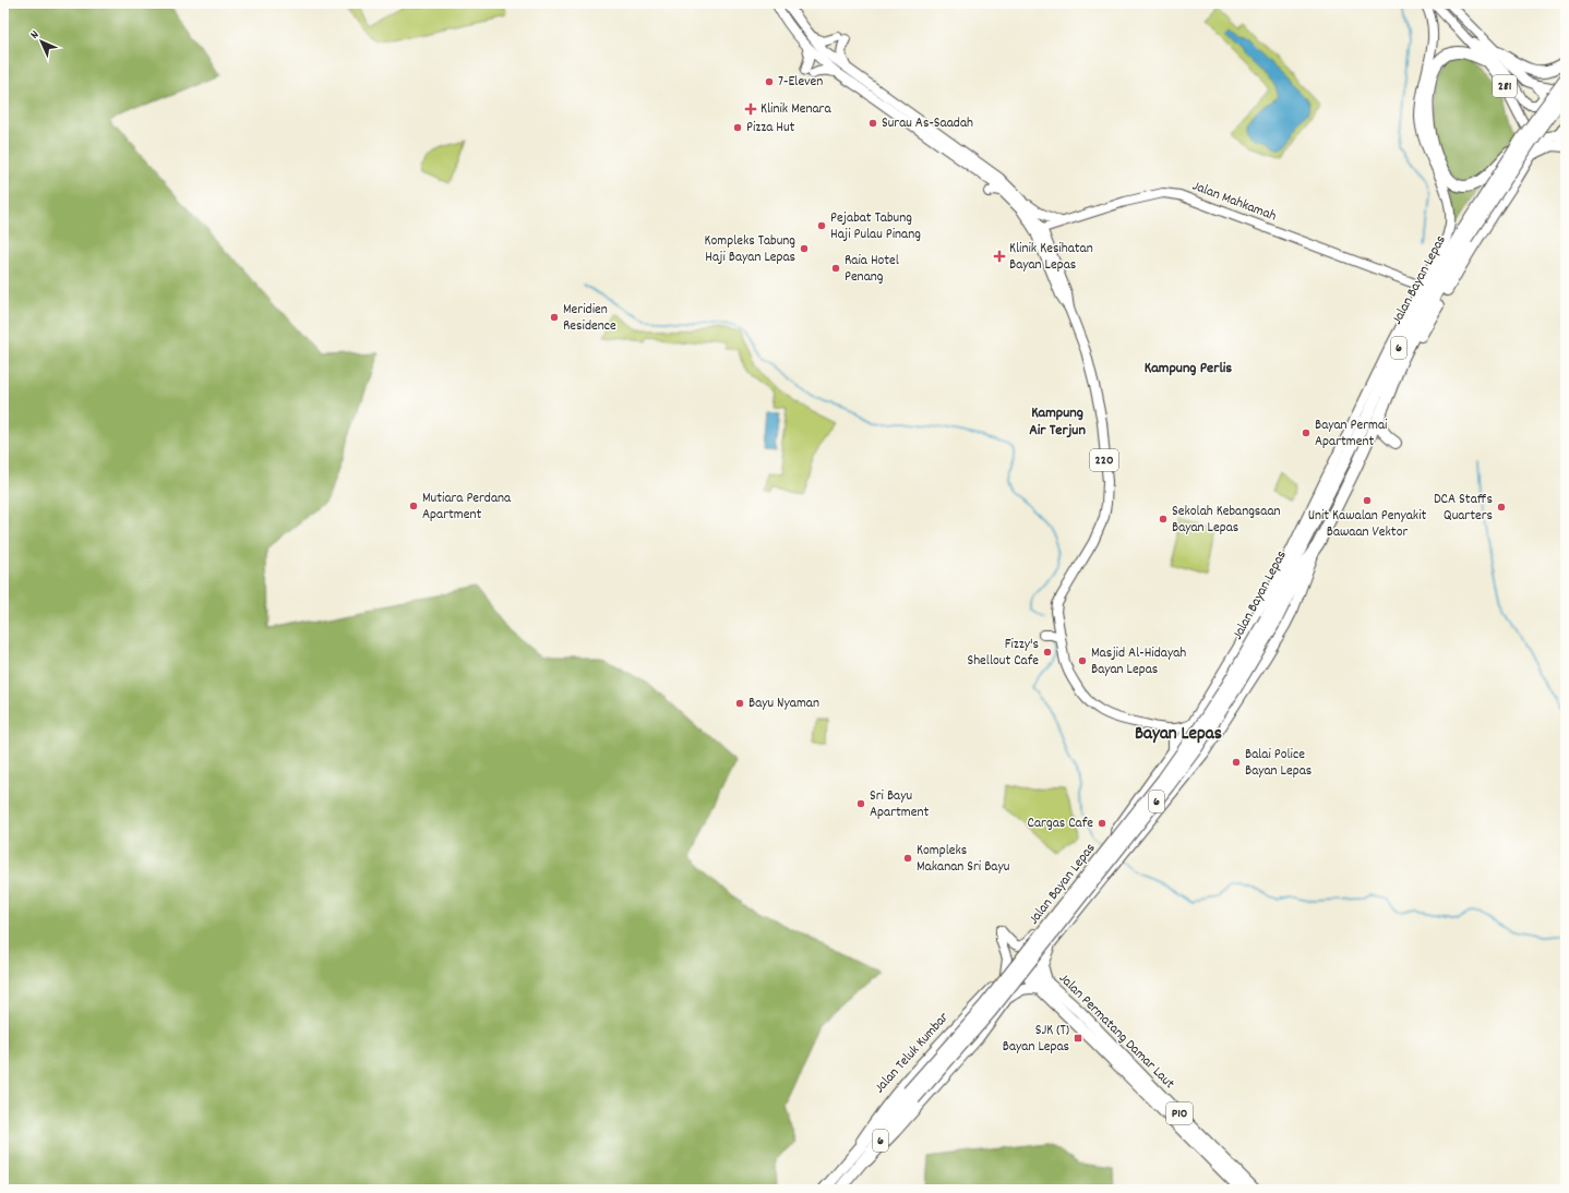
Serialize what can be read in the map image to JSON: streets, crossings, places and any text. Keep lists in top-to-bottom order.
{
  "streets": {
    "highway": [
      "Jalan Bayan Lepas",
      "6",
      "Jalan Permatang Damar Laut",
      "Jalan Teluk Kumbar",
      "P10"
    ],
    "main road": ["281", "Jalan Mahkamah", "220"]
  },
  "crossings": [
    ["281", "Jalan Bayan Lepas"],
    ["Jalan Mahkamah", "Jalan Bayan Lepas"],
    ["Jalan Mahkamah", "220"],
    ["Jalan Bayan Lepas", "220"],
    ["Jalan Bayan Lepas", "Jalan Permatang Damar Laut"],
    ["Jalan Bayan Lepas", "Jalan Teluk Kumbar"],
    ["Jalan Permatang Damar Laut", "Jalan Teluk Kumbar"]
  ],
  "districts": ["Kampung Perlis", "Kampung Air Terjun", "Bayan Lepas"],
  "places": {
    "other": [
      "7-Eleven",
      "Surau As-Saadah",
      "Pizza Hut",
      "Pejabat Tabung Haji Pulau Pinang",
      "Kompleks Tabung Haji Bayan Lepas",
      "Raia Hotel Penang",
      "Meridien Residence",
      "Bayan Permai Apartment",
      "Unit Kawalan Penyakit Bawaan Vektor",
      "Mutiara Perdana Apartment",
      "DCA Staffs Quarters",
      "Sekolah Kebangsaan Bayan Lepas",
      "Fizzy's Shellout Cafe",
      "Masjid Al-Hidayah Bayan Lepas",
      "Bayu Nyaman",
      "Balai Police Bayan Lepas",
      "Sri Bayu Apartment",
      "Cargas Cafe",
      "Kompleks Makanan Sri Bayu"
    ],
    "health": ["Klinik Menara", "Klinik Kesihatan Bayan Lepas"],
    "transit": ["SJK (T) Bayan Lepas"]
  },
  "north": "top left"
}
